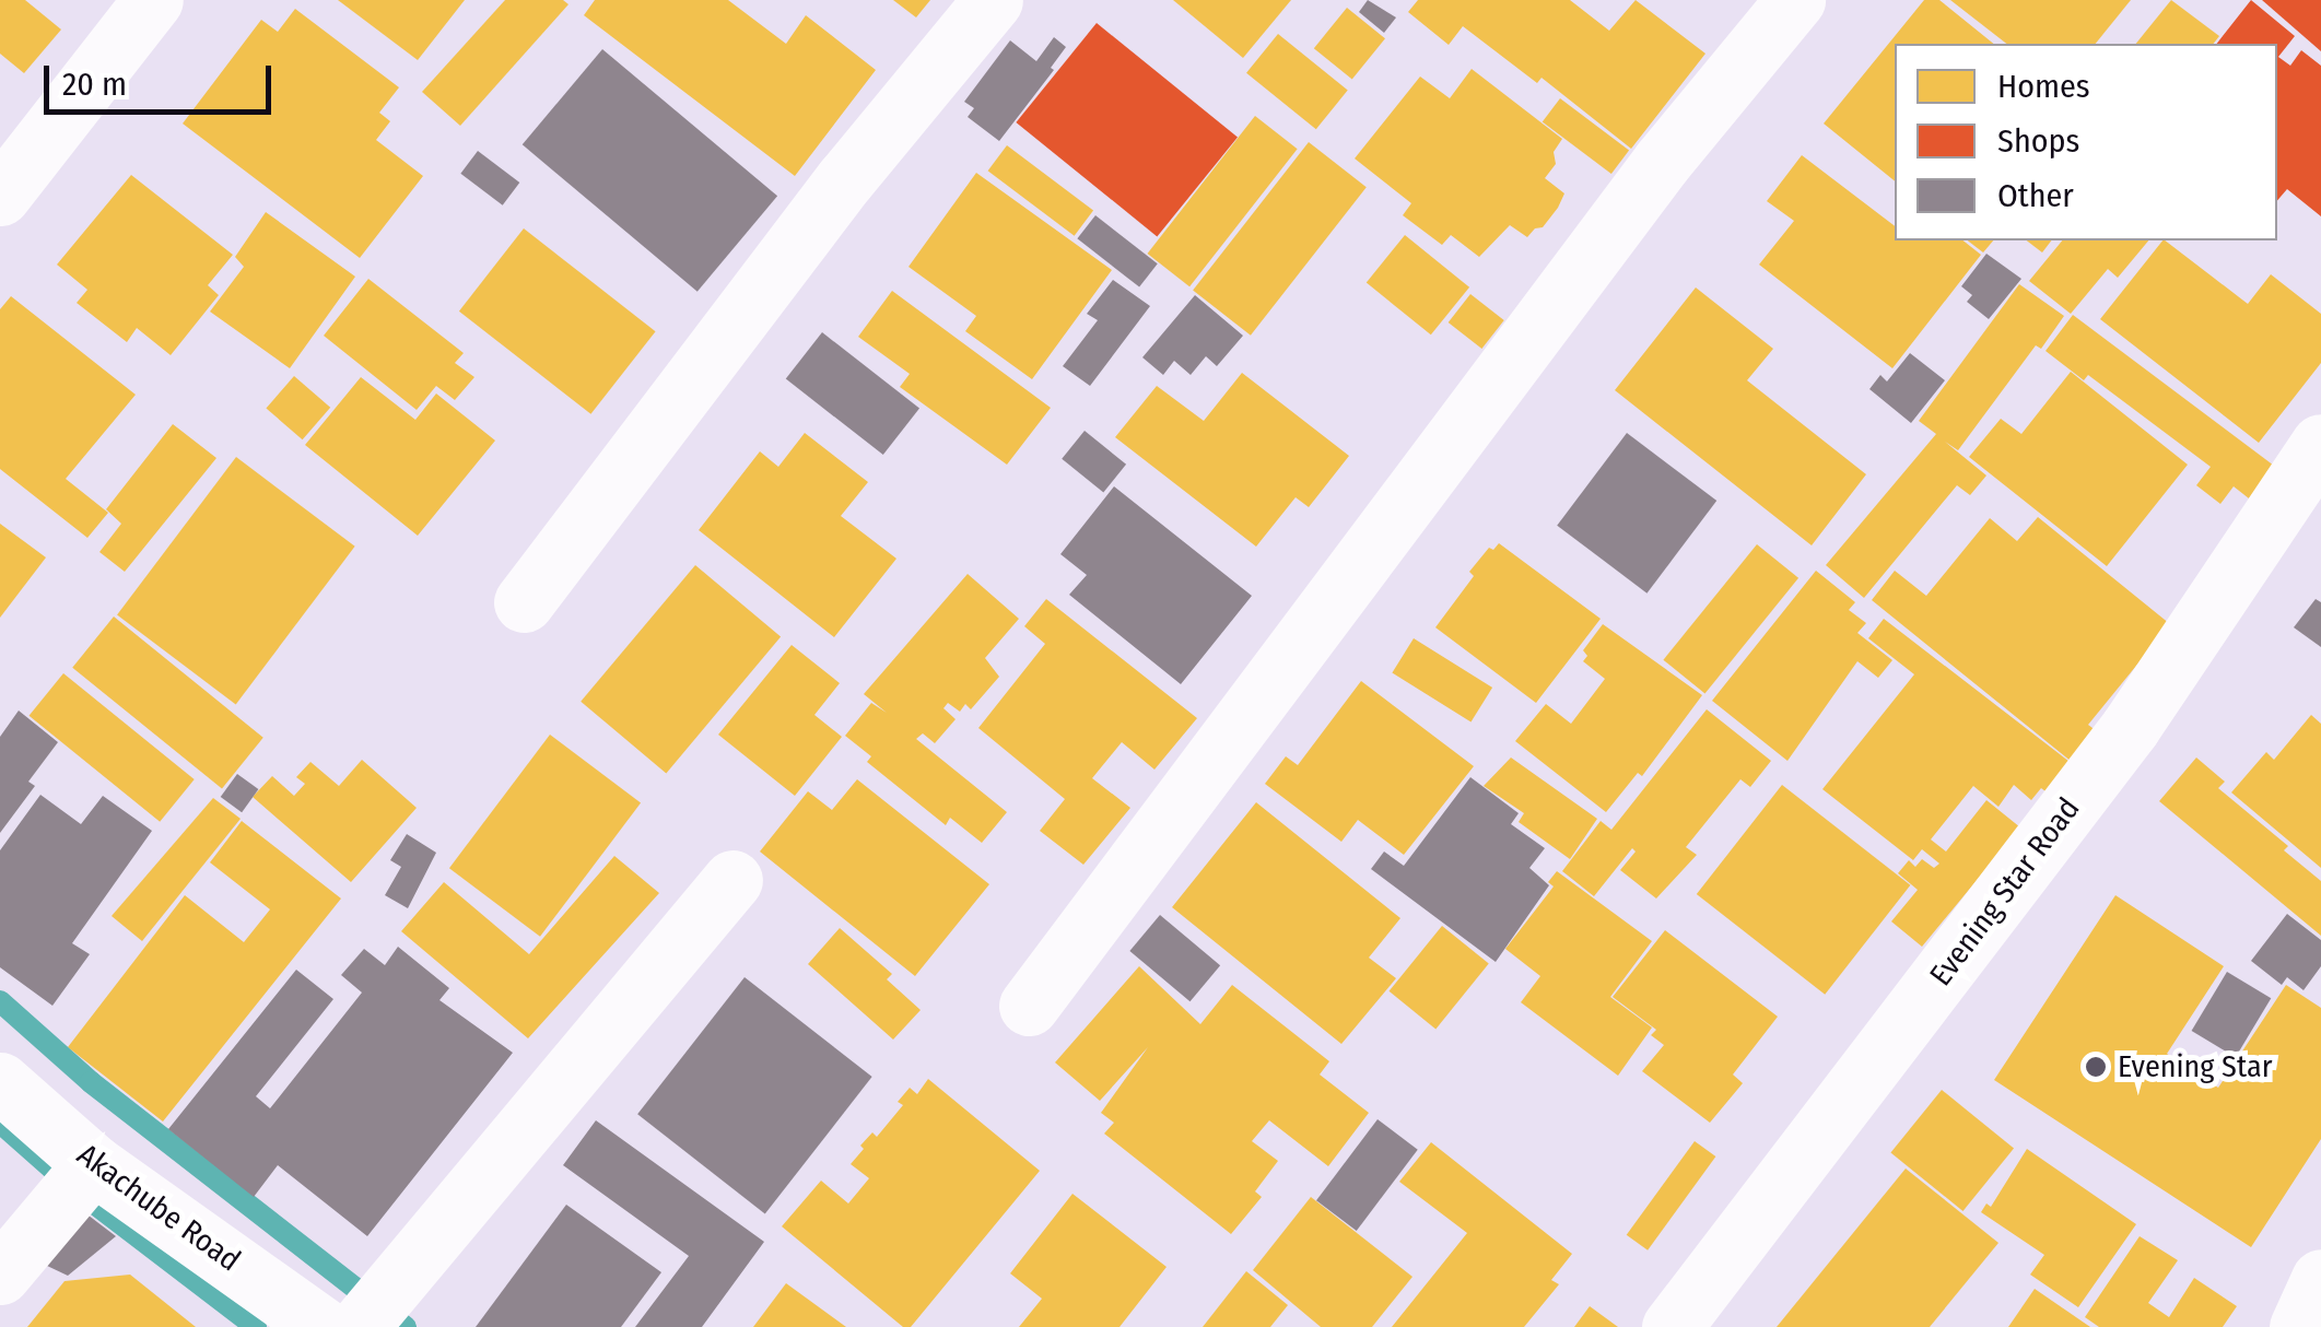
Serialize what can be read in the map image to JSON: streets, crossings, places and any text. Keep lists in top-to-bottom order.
{
  "streets": {
    "street": ["Evening Star Road", "Akachube Road"]
  },
  "places": ["Evening Star"],
  "legend": ["Homes", "Shops", "Other"],
  "scale_bar": "20 m"
}
